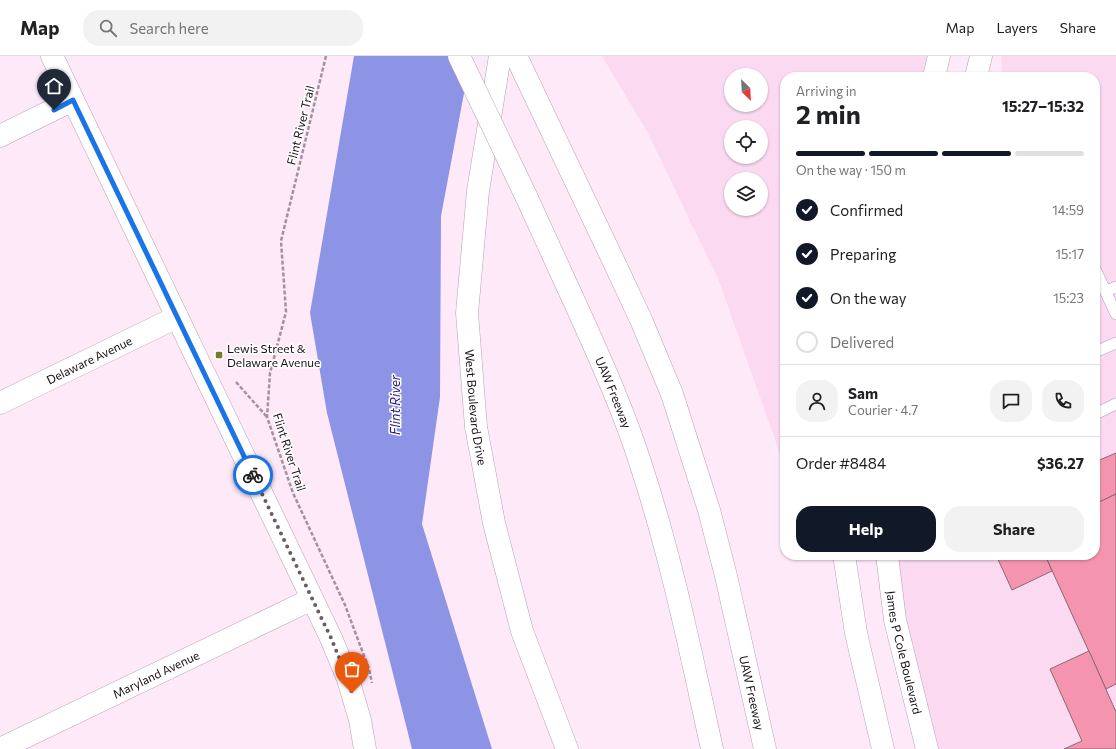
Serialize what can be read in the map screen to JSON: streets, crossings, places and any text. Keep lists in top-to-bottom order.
{
  "streets": {
    "main road": [
      "Delaware Avenue",
      "UAW Freeway",
      "West Boulevard Drive",
      "James P Cole Boulevard",
      "Maryland Avenue"
    ],
    "path": ["Flint River Trail"]
  },
  "water": ["Flint River"],
  "places": {
    "transit": ["Lewis Street & Delaware Avenue"]
  },
  "north": "bottom right",
  "page": {
    "header": "Map",
    "search": "Search here",
    "nav": ["Map", "Layers", "Share"],
    "heading": ["2 min", "Arriving in", "15:27–15:32"],
    "panel": [
      "Sam",
      "Courier · 4.7",
      "Order #8484",
      "$36.27"
    ],
    "bar": "On the way · 150 m",
    "list": [
      ["Confirmed", "14:59"],
      ["Preparing", "15:17"],
      ["On the way", "15:23"],
      "Delivered"
    ],
    "buttons": ["Help", "Share"]
  }
}
